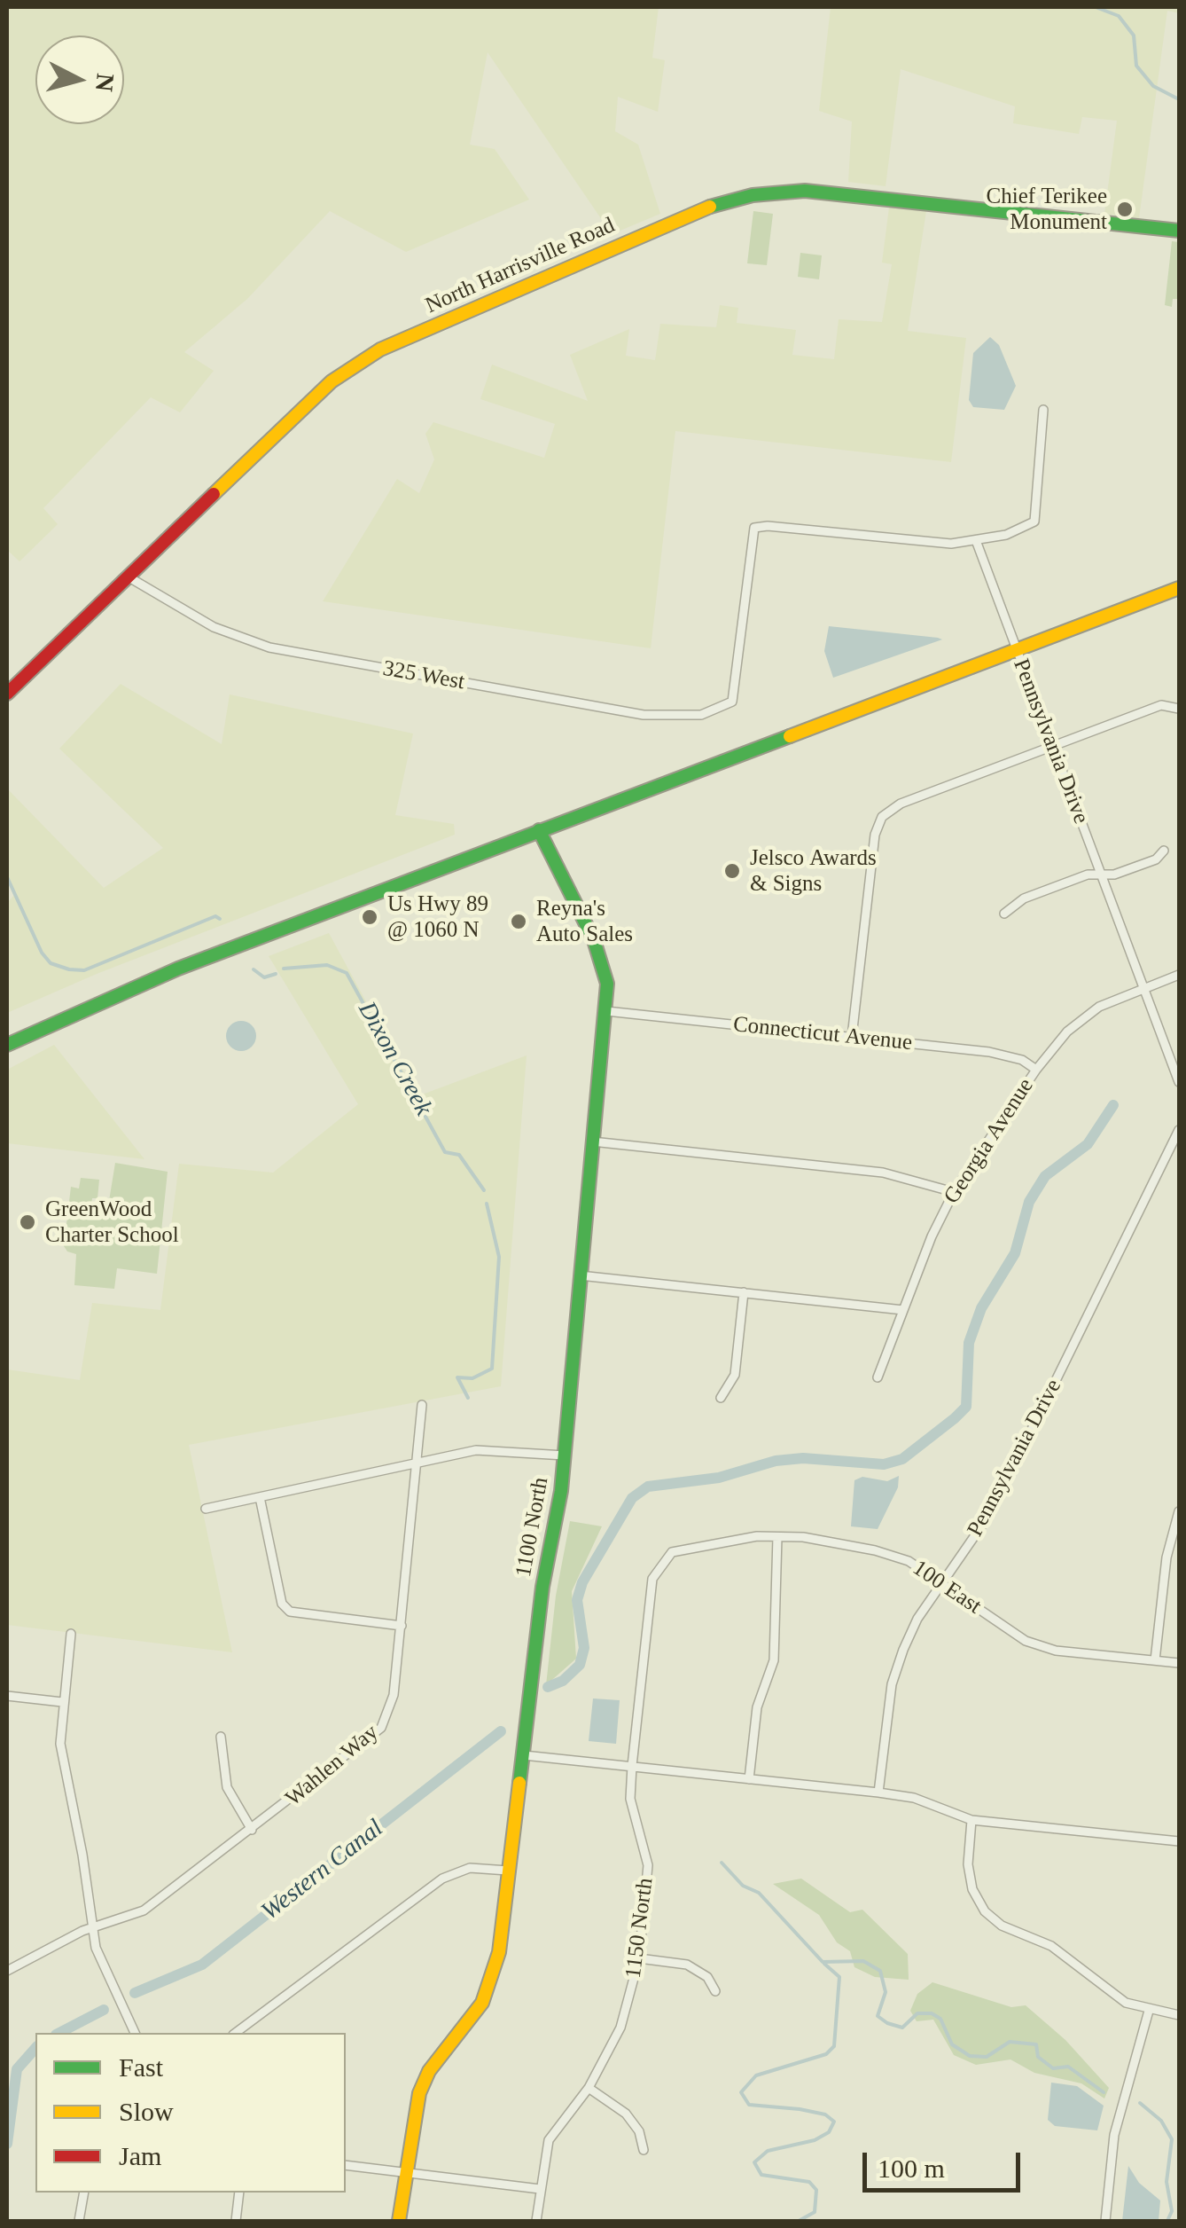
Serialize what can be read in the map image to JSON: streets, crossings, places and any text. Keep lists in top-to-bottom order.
{
  "streets": {
    "street": [
      "North Harrisville Road",
      "325 West",
      "Pennsylvania Drive",
      "Connecticut Avenue",
      "Georgia Avenue",
      "1100 North",
      "100 East",
      "Wahlen Way",
      "1150 North"
    ]
  },
  "crossings": [
    ["North Harrisville Road", "325 West"],
    ["325 West", "Pennsylvania Drive"],
    ["Pennsylvania Drive", "Georgia Avenue"],
    ["Pennsylvania Drive", "100 East"],
    ["Connecticut Avenue", "Georgia Avenue"],
    ["Connecticut Avenue", "1100 North"],
    ["100 East", "1150 North"]
  ],
  "water": ["Dixon Creek", "Western Canal"],
  "places": [
    "Chief Terikee Monument",
    "Jelsco Awards & Signs",
    "Us Hwy 89 @ 1060 N",
    "Reyna's Auto Sales",
    "GreenWood Charter School"
  ],
  "legend": ["Fast", "Slow", "Jam"],
  "scale_bar": "100 m",
  "north": "right"
}
